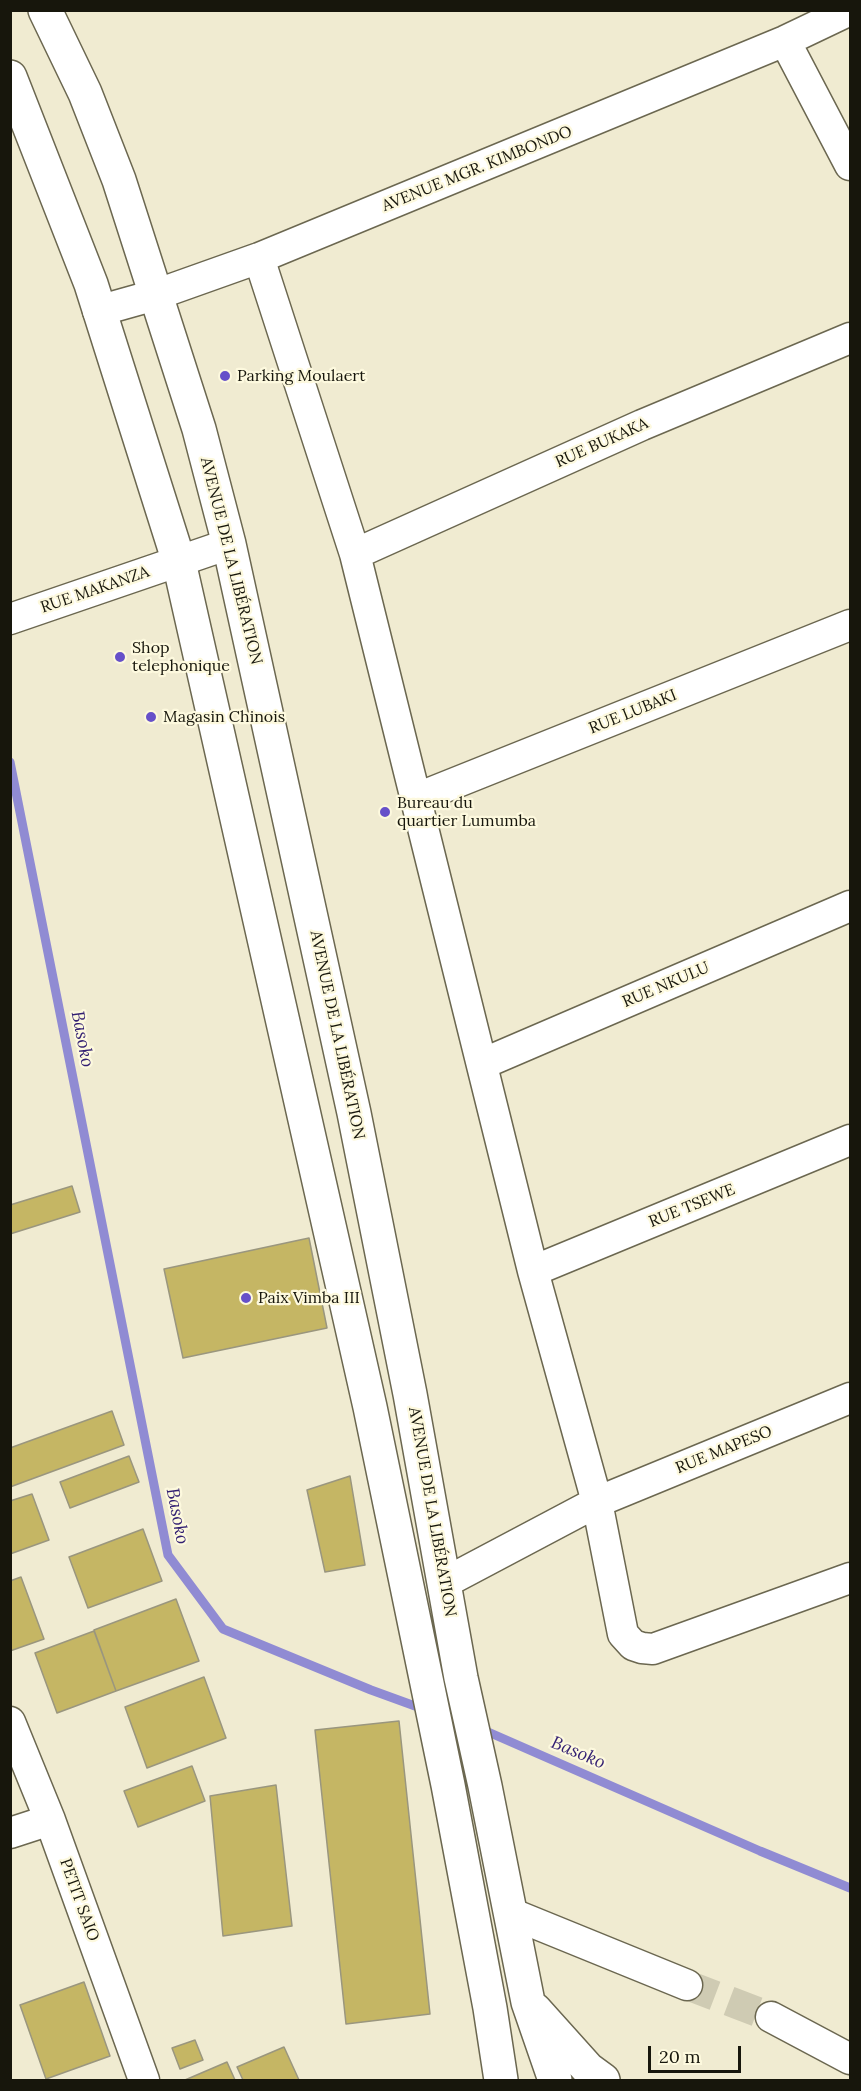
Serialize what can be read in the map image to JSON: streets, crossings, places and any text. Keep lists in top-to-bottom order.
{
  "streets": {
    "highway": ["AVENUE DE LA LIBÉRATION"],
    "street": [
      "AVENUE MGR. KIMBONDO",
      "RUE BUKAKA",
      "RUE MAKANZA",
      "RUE LUBAKI",
      "RUE NKULU",
      "RUE TSEWE",
      "RUE MAPESO",
      "PETIT SAIO"
    ]
  },
  "crossings": [
    ["AVENUE MGR. KIMBONDO", "AVENUE DE LA LIBÉRATION"],
    ["AVENUE DE LA LIBÉRATION", "RUE MAKANZA"],
    ["AVENUE DE LA LIBÉRATION", "RUE MAPESO"]
  ],
  "water": ["Basoko"],
  "places": [
    "Parking Moulaert",
    "Shop telephonique",
    "Magasin Chinois",
    "Bureau du quartier Lumumba",
    "Paix Vimba III"
  ],
  "scale_bar": "20 m"
}
